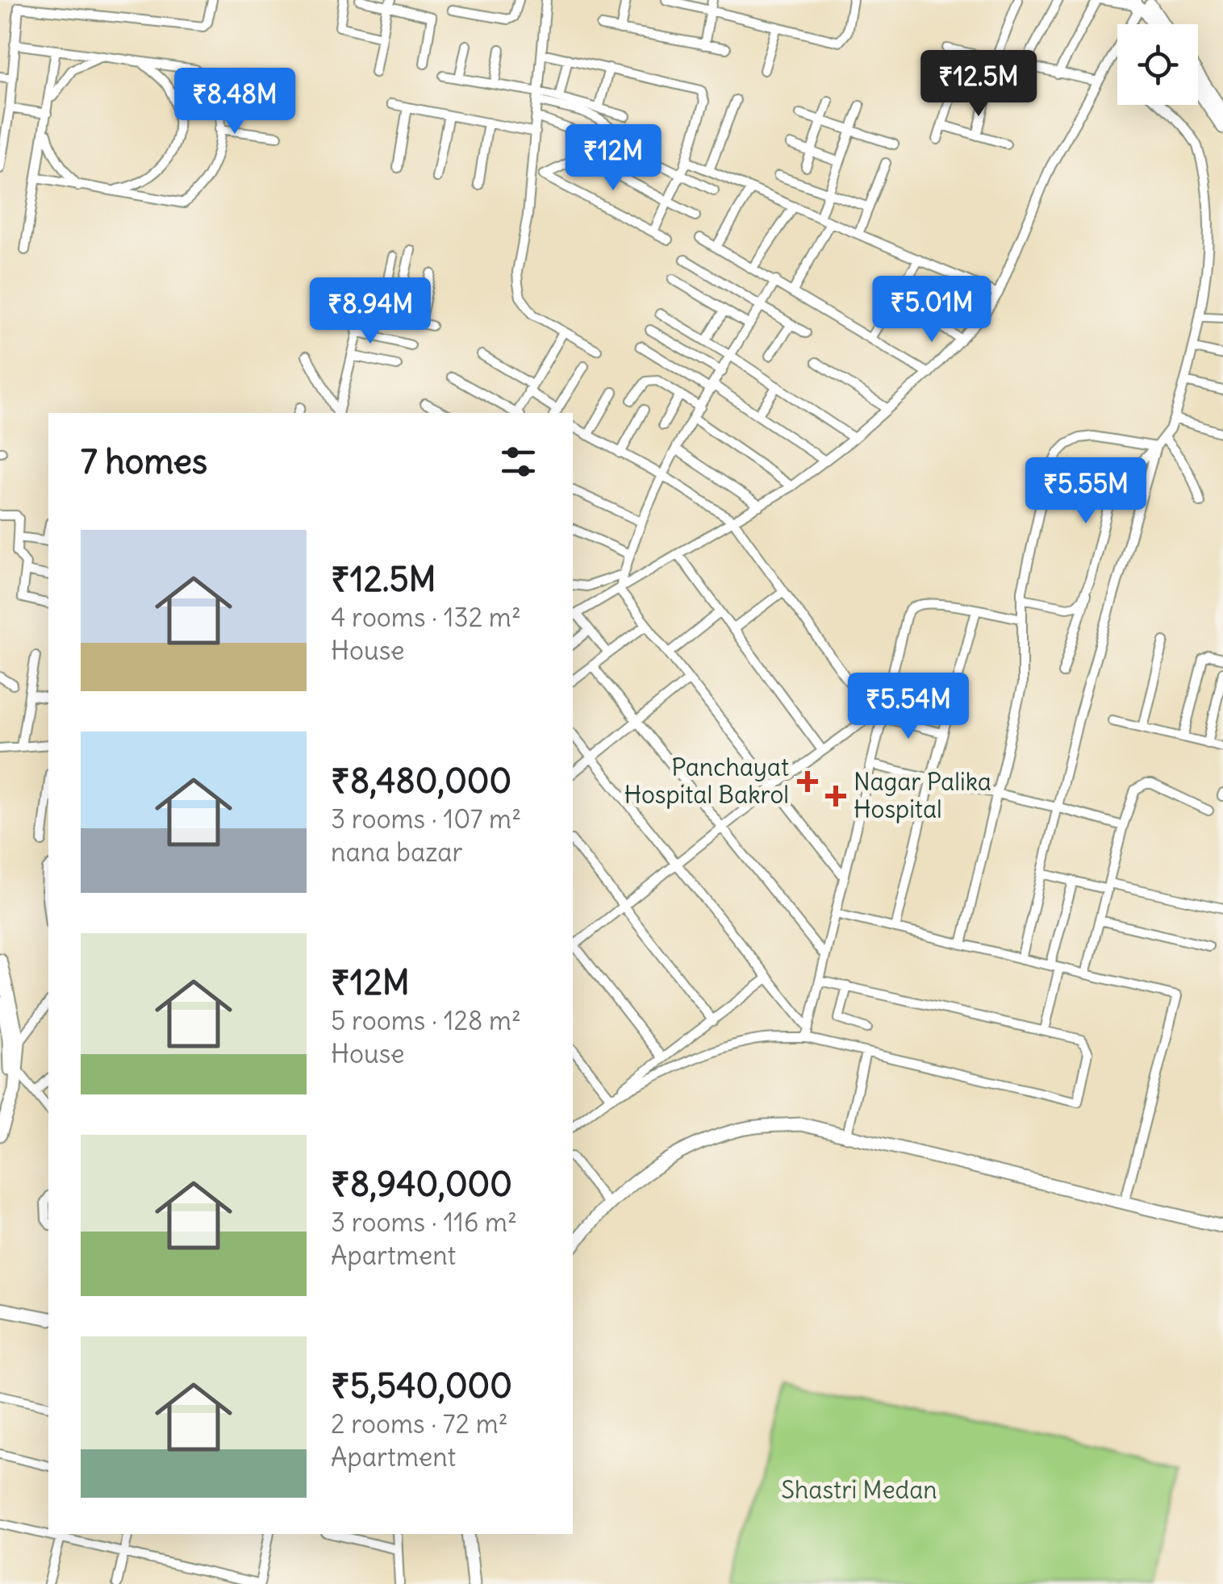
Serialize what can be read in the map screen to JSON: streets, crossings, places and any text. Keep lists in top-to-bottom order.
{
  "parks": ["Shastri Medan"],
  "places": {
    "health": ["Panchayat Hospital Bakrol", "Nagar Palika Hospital"]
  },
  "page": {
    "price": [
      "₹12.5M",
      "₹8.48M",
      "₹12M",
      "₹5.01M",
      "₹8.94M",
      "₹5.55M",
      "₹5.54M"
    ],
    "heading": "7 homes",
    "list": [
      {
        "name": "₹12.5M",
        "note": "4 rooms · 132 m² · House"
      },
      {
        "name": "₹8,480,000",
        "note": "3 rooms · 107 m² · nana bazar"
      },
      {
        "name": "₹12M",
        "note": "5 rooms · 128 m² · House"
      },
      {
        "name": "₹8,940,000",
        "note": "3 rooms · 116 m² · Apartment"
      },
      {
        "name": "₹5,540,000",
        "note": "2 rooms · 72 m² · Apartment"
      }
    ]
  }
}
